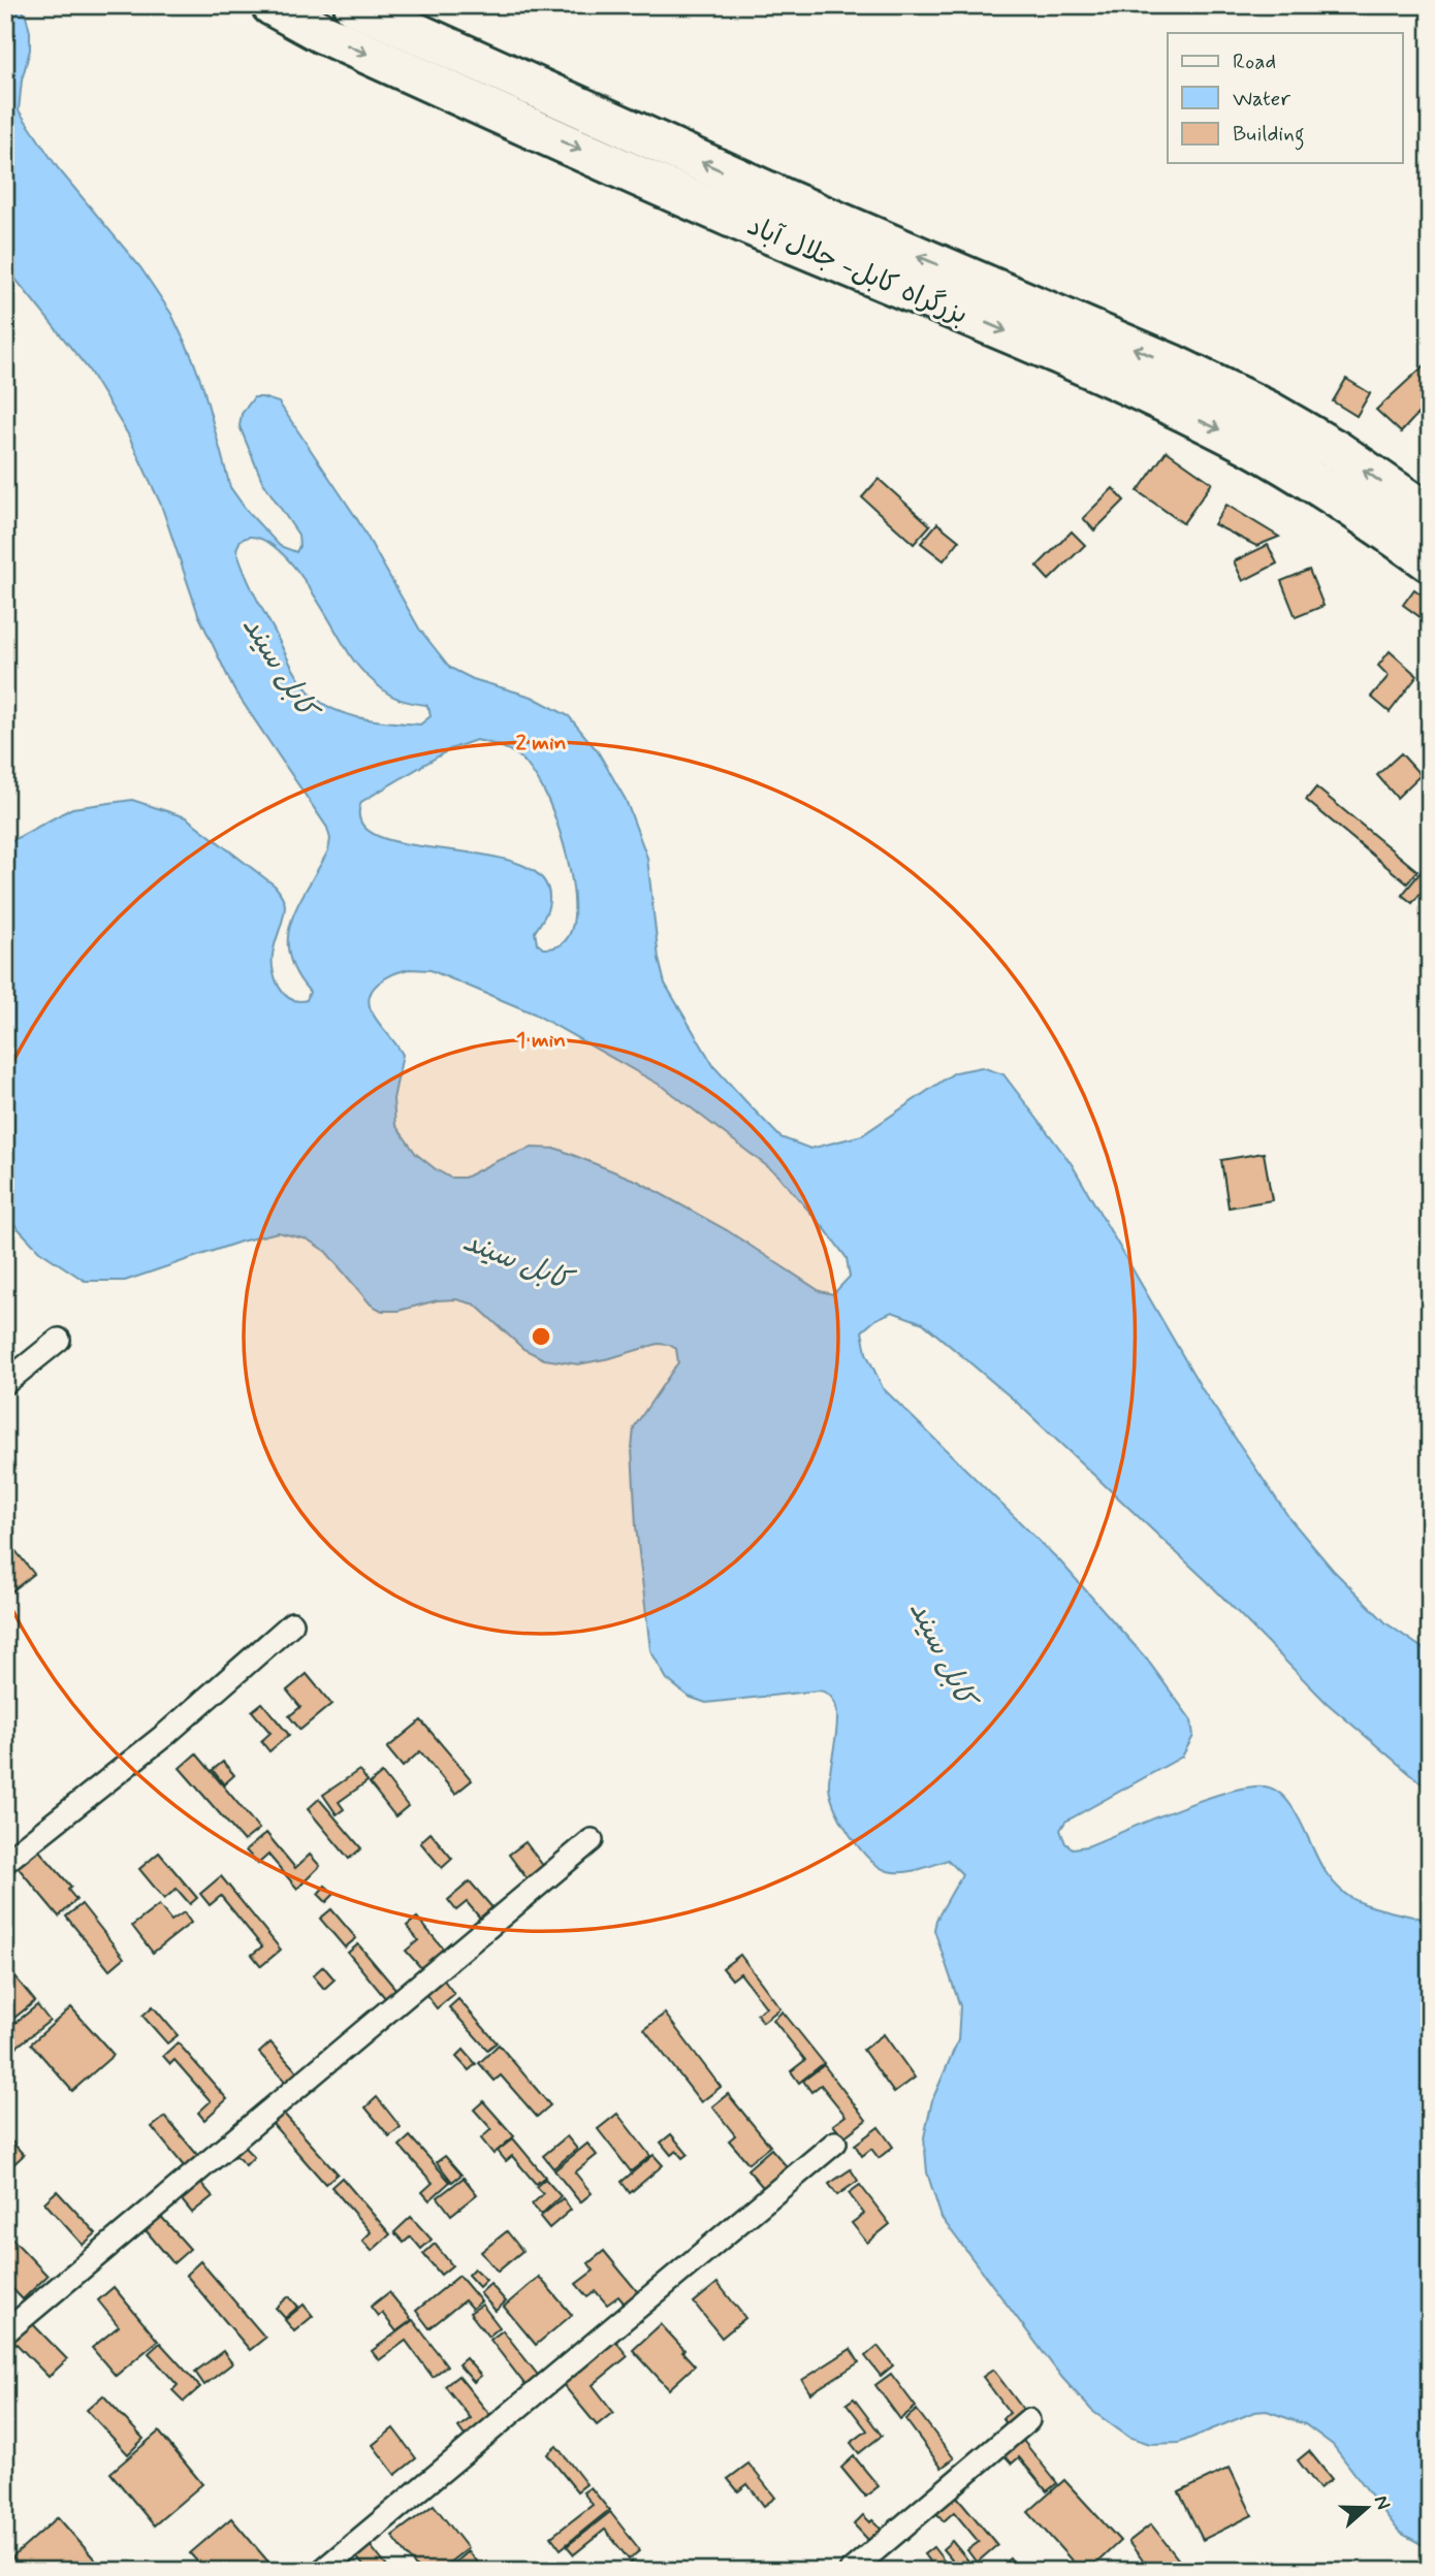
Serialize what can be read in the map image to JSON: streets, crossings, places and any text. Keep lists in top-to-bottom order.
{
  "streets": {
    "highway": ["بزرگراه کابل- جلال آباد"]
  },
  "water": ["کابل سيند"],
  "legend": ["Road", "Water", "Building"],
  "north": "right",
  "rings": ["2 min", "1 min"]
}
